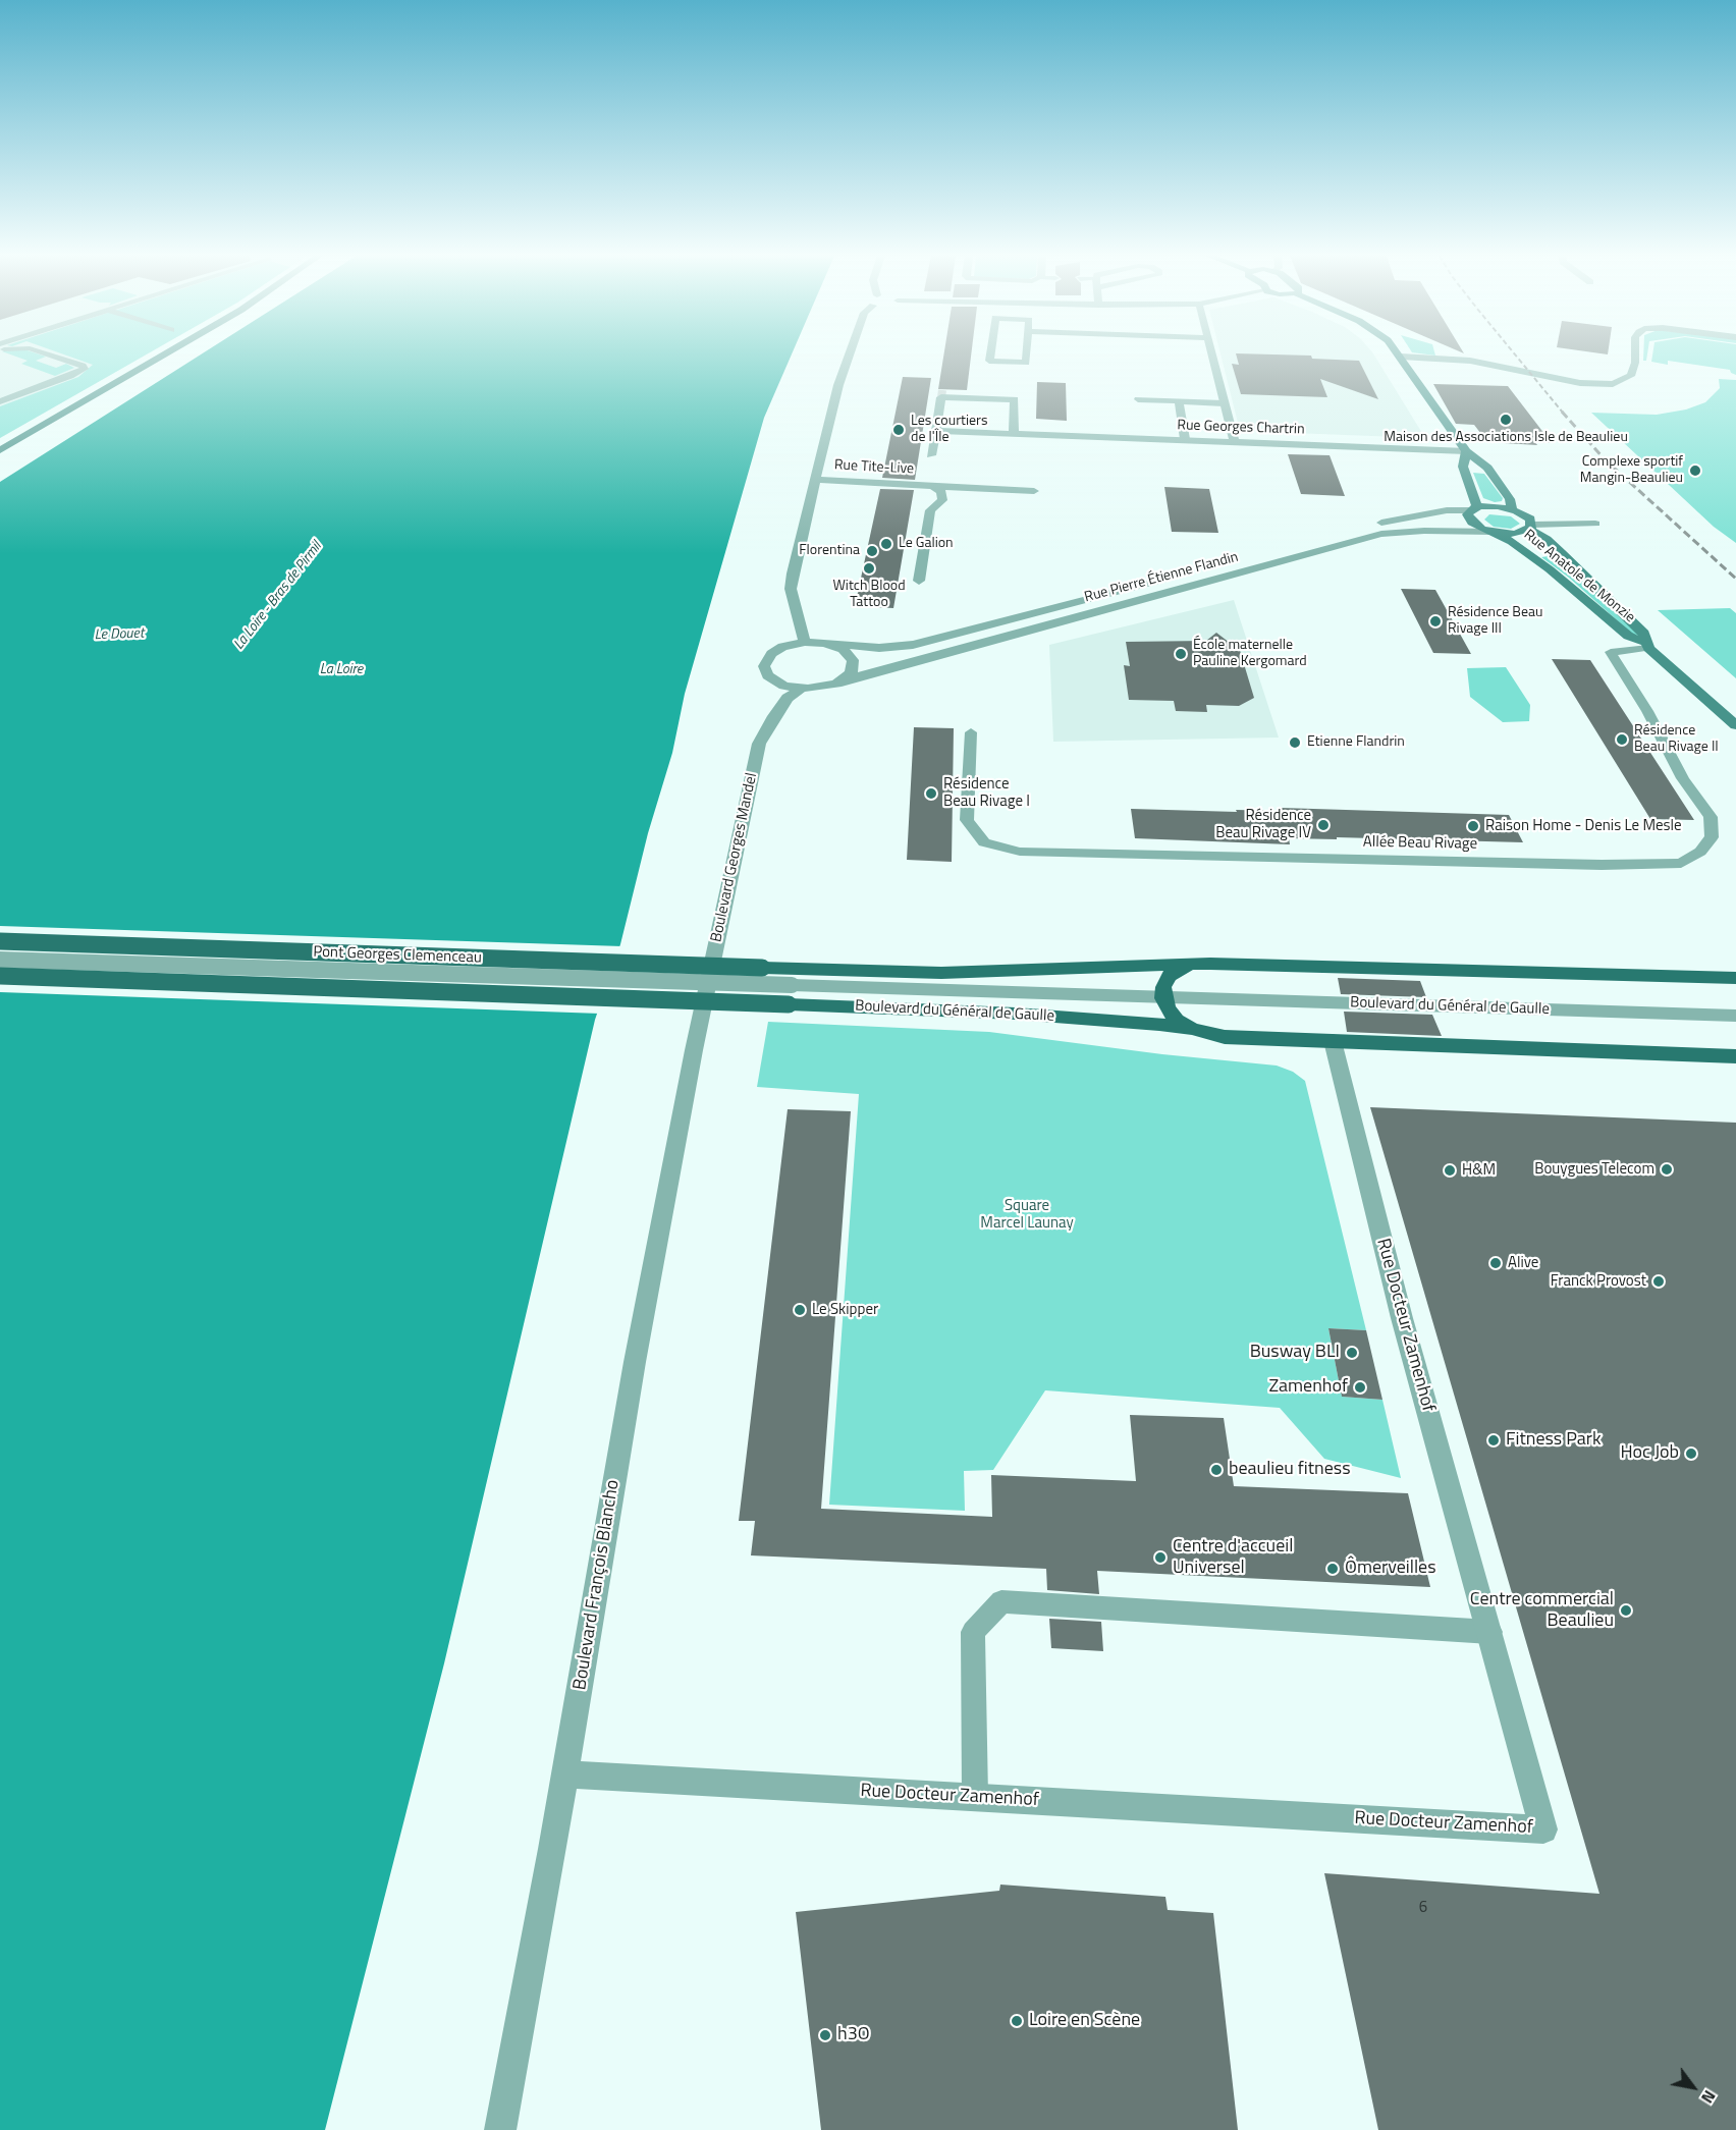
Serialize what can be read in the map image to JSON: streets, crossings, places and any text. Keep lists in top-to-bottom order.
{
  "streets": {
    "main road": ["Pont Georges Clemenceau", "Boulevard du Général de Gaulle"],
    "street": [
      "Rue Georges Chartrin",
      "Rue Tite-Live",
      "Rue Anatole de Monzie",
      "Rue Pierre Étienne Flandin",
      "Boulevard Georges Mandel",
      "Rue Docteur Zamenhof",
      "Boulevard François Blancho"
    ],
    "lane": ["Allée Beau Rivage"]
  },
  "crossings": [
    ["Rue Anatole de Monzie", "Rue Pierre Étienne Flandin"],
    ["Rue Anatole de Monzie", "Allée Beau Rivage"],
    ["Rue Pierre Étienne Flandin", "Boulevard Georges Mandel"],
    ["Boulevard Georges Mandel", "Boulevard François Blancho"],
    ["Pont Georges Clemenceau", "Boulevard du Général de Gaulle"],
    ["Boulevard du Général de Gaulle", "Rue Docteur Zamenhof"],
    ["Rue Docteur Zamenhof", "Boulevard François Blancho"]
  ],
  "water": ["La Loire - Bras de Pirmil", "Le Douet", "La Loire"],
  "parks": ["Square Marcel Launay"],
  "places": [
    "Maison des Associations Isle de Beaulieu",
    "Les courtiers de l'Île",
    "Complexe sportif Mangin-Beaulieu",
    "Le Galion",
    "Florentina",
    "Witch Blood Tattoo",
    "Résidence Beau Rivage III",
    "École maternelle Pauline Kergomard",
    "Résidence Beau Rivage II",
    "Etienne Flandrin",
    "Résidence Beau Rivage I",
    "Résidence Beau Rivage IV",
    "Raison Home - Denis Le Mesle",
    "Bouygues Telecom",
    "H&M",
    "Alive",
    "Franck Provost",
    "Le Skipper",
    "Busway BLI",
    "Zamenhof",
    "Fitness Park",
    "Hoc Job",
    "beaulieu fitness",
    "Centre d'accueil Universel",
    "Ômerveilles",
    "Centre commercial Beaulieu",
    "Loire en Scène",
    "h3O"
  ],
  "house_numbers": ["6"],
  "north": "bottom right"
}
